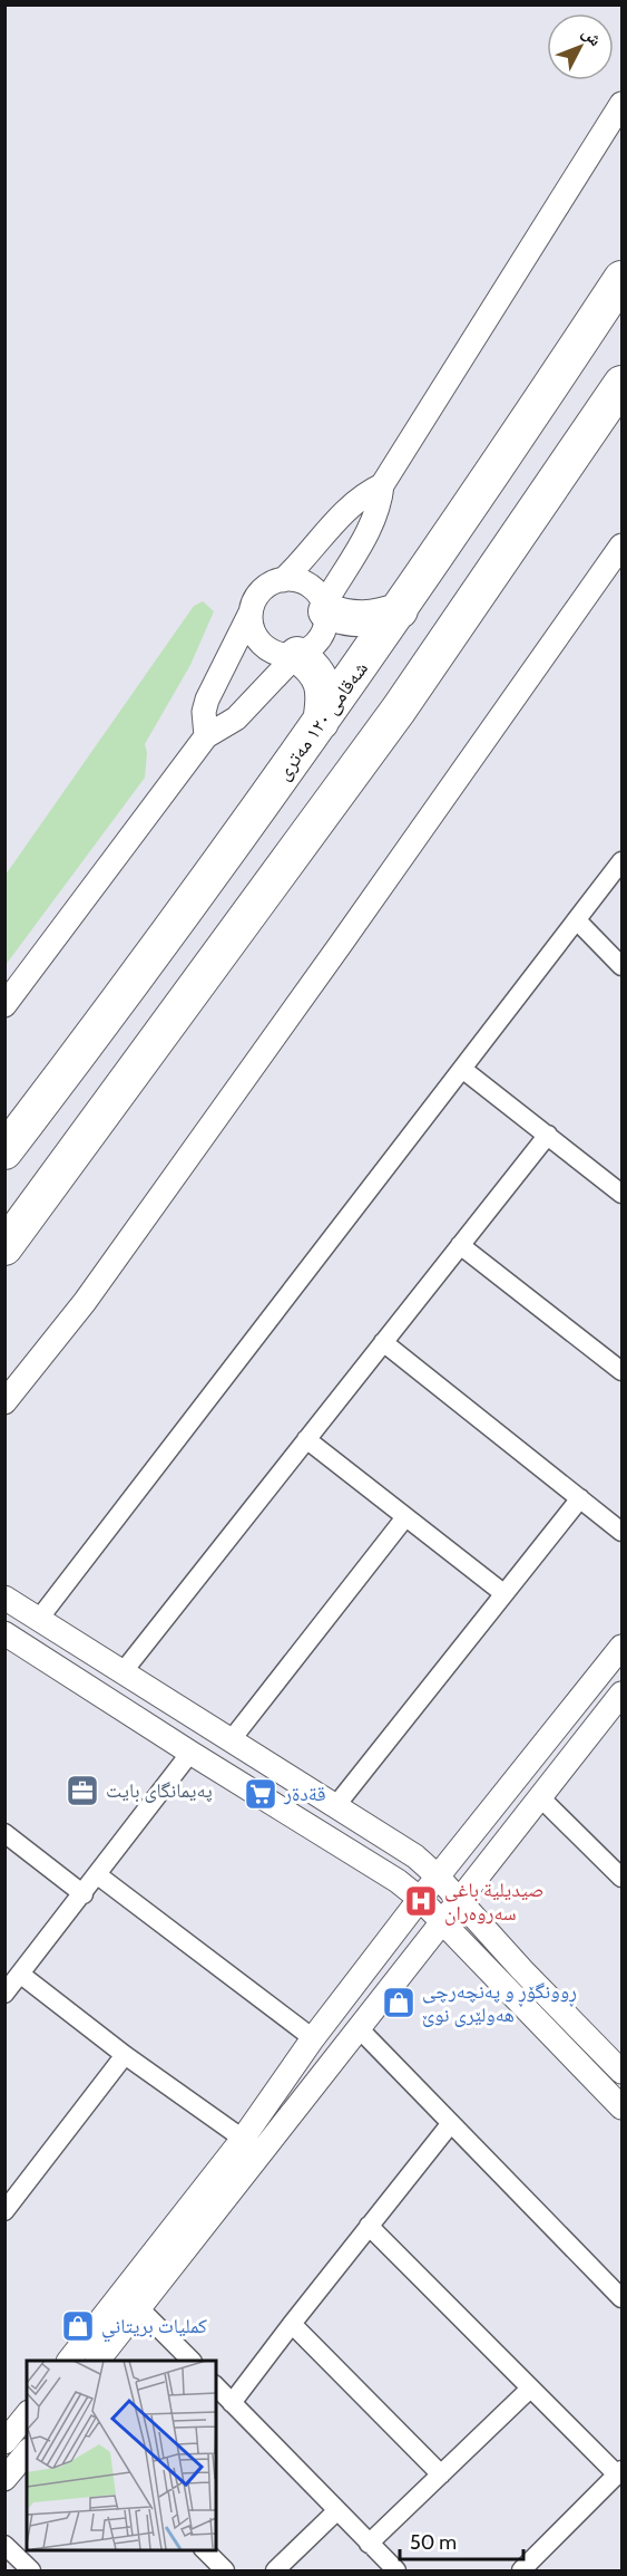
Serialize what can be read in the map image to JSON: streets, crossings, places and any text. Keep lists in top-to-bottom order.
{
  "streets": {
    "highway": ["شەقامی ١٢٠ مەتری"]
  },
  "places": {
    "office": ["پەیمانگای بایت"],
    "supermarket": ["قةدةر"],
    "hospital": ["صيديلیة باغی سەروەران"],
    "shop": ["ڕوونگۆڕ و پەنچەرچی هەولێری نوێ", "كمليات بريتاني"]
  },
  "scale_bar": "50 m",
  "north": "top right"
}
